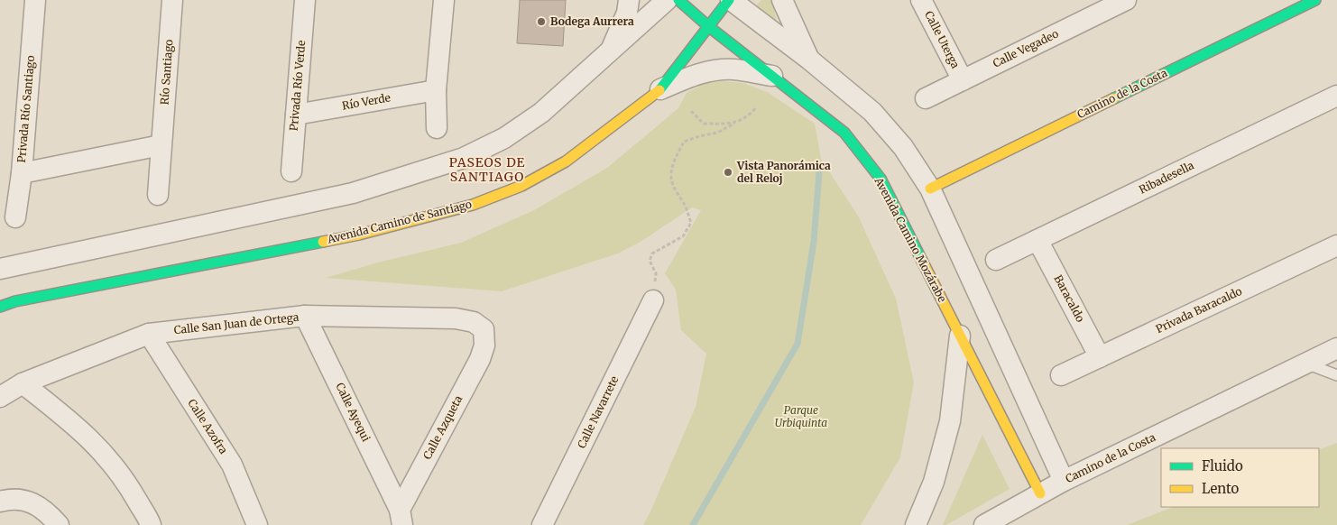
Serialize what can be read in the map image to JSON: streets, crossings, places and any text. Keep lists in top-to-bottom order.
{
  "streets": {
    "street": [
      "Calle Uterga",
      "Calle Vegadeo",
      "Río Santiago",
      "Privada Río Verde",
      "Camino de la Costa",
      "Río Verde",
      "Privada Río Santiago",
      "Ribadesella",
      "Avenida Camino de Santiago",
      "Avenida Camino Mozárabe",
      "Baracaldo",
      "Privada Baracaldo",
      "Calle San Juan de Ortega",
      "Calle Ayequi",
      "Calle Navarrete",
      "Calle Azofra",
      "Calle Azqueta"
    ]
  },
  "crossings": [
    ["Calle Uterga", "Calle Vegadeo"],
    ["Privada Río Verde", "Río Verde"],
    ["Camino de la Costa", "Avenida Camino Mozárabe"],
    ["Ribadesella", "Baracaldo"],
    ["Avenida Camino de Santiago", "Avenida Camino Mozárabe"],
    ["Baracaldo", "Privada Baracaldo"],
    ["Calle San Juan de Ortega", "Calle Ayequi"],
    ["Calle San Juan de Ortega", "Calle Azofra"],
    ["Calle San Juan de Ortega", "Calle Azqueta"],
    ["Calle Ayequi", "Calle Azqueta"]
  ],
  "districts": ["PASEOS DE SANTIAGO"],
  "parks": ["Parque Urbiquinta"],
  "places": ["Bodega Aurrera", "Vista Panorámica del Reloj"],
  "legend": ["Fluido", "Lento"]
}
